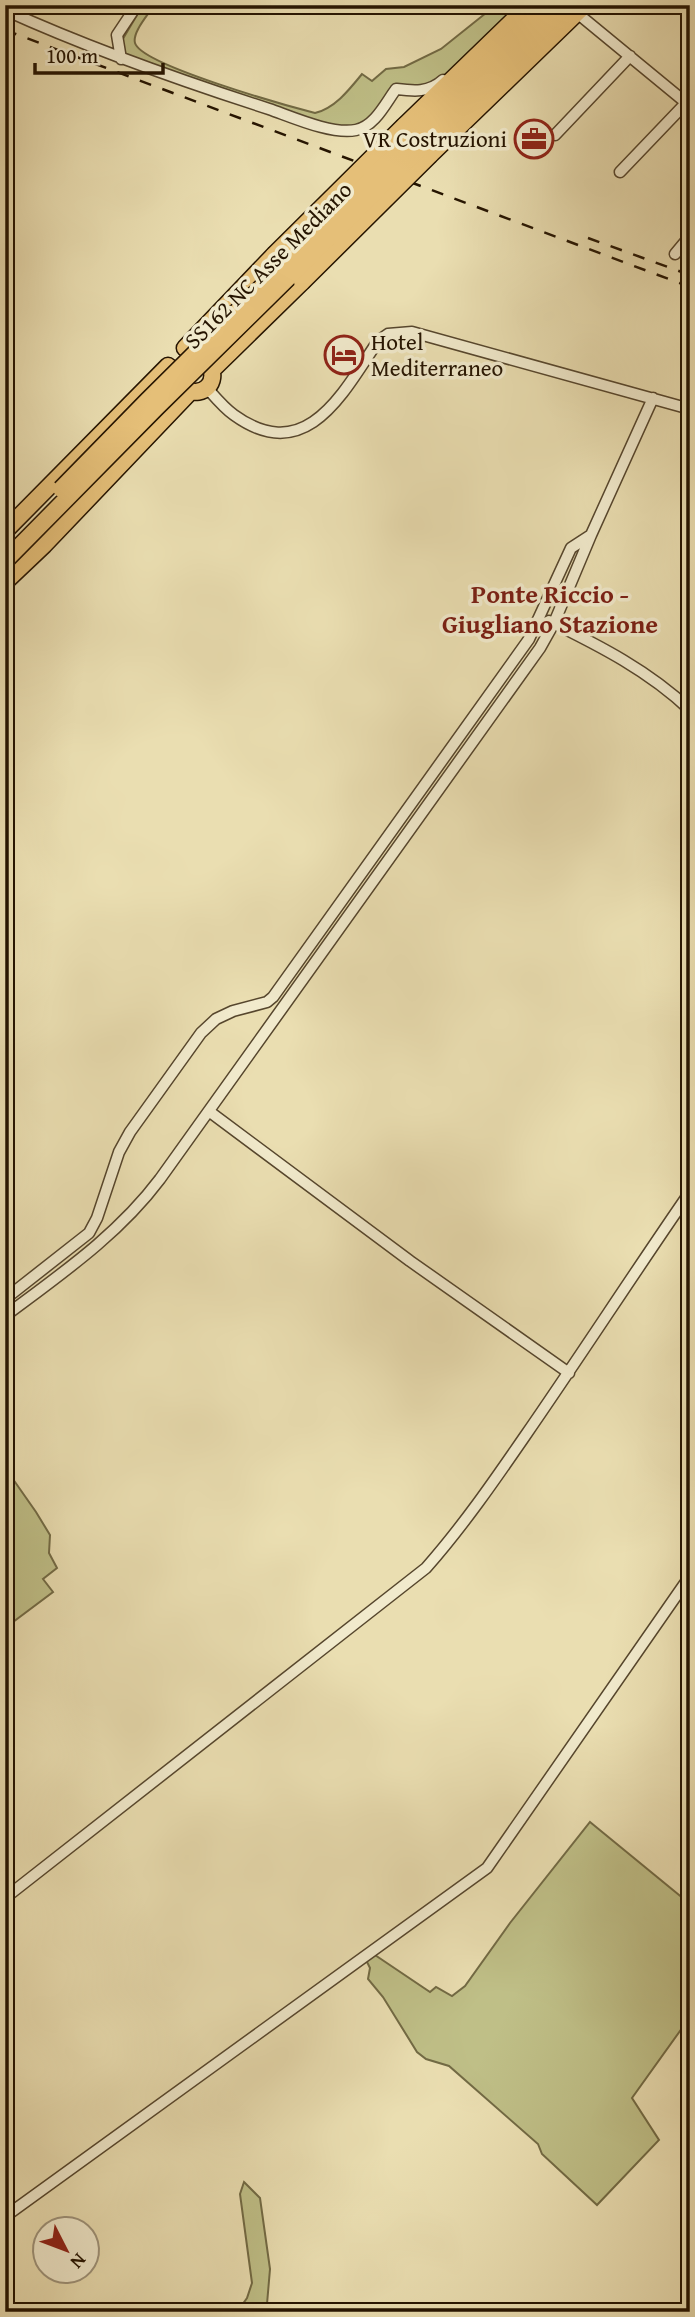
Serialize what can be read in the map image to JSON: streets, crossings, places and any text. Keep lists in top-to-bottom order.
{
  "streets": {
    "main road": ["SS162 NC Asse Mediano"]
  },
  "districts": ["Ponte Riccio - Giugliano Stazione"],
  "places": {
    "office": ["VR Costruzioni"],
    "hotel": ["Hotel Mediterraneo"]
  },
  "scale_bar": "100 m",
  "north": "bottom right"
}
